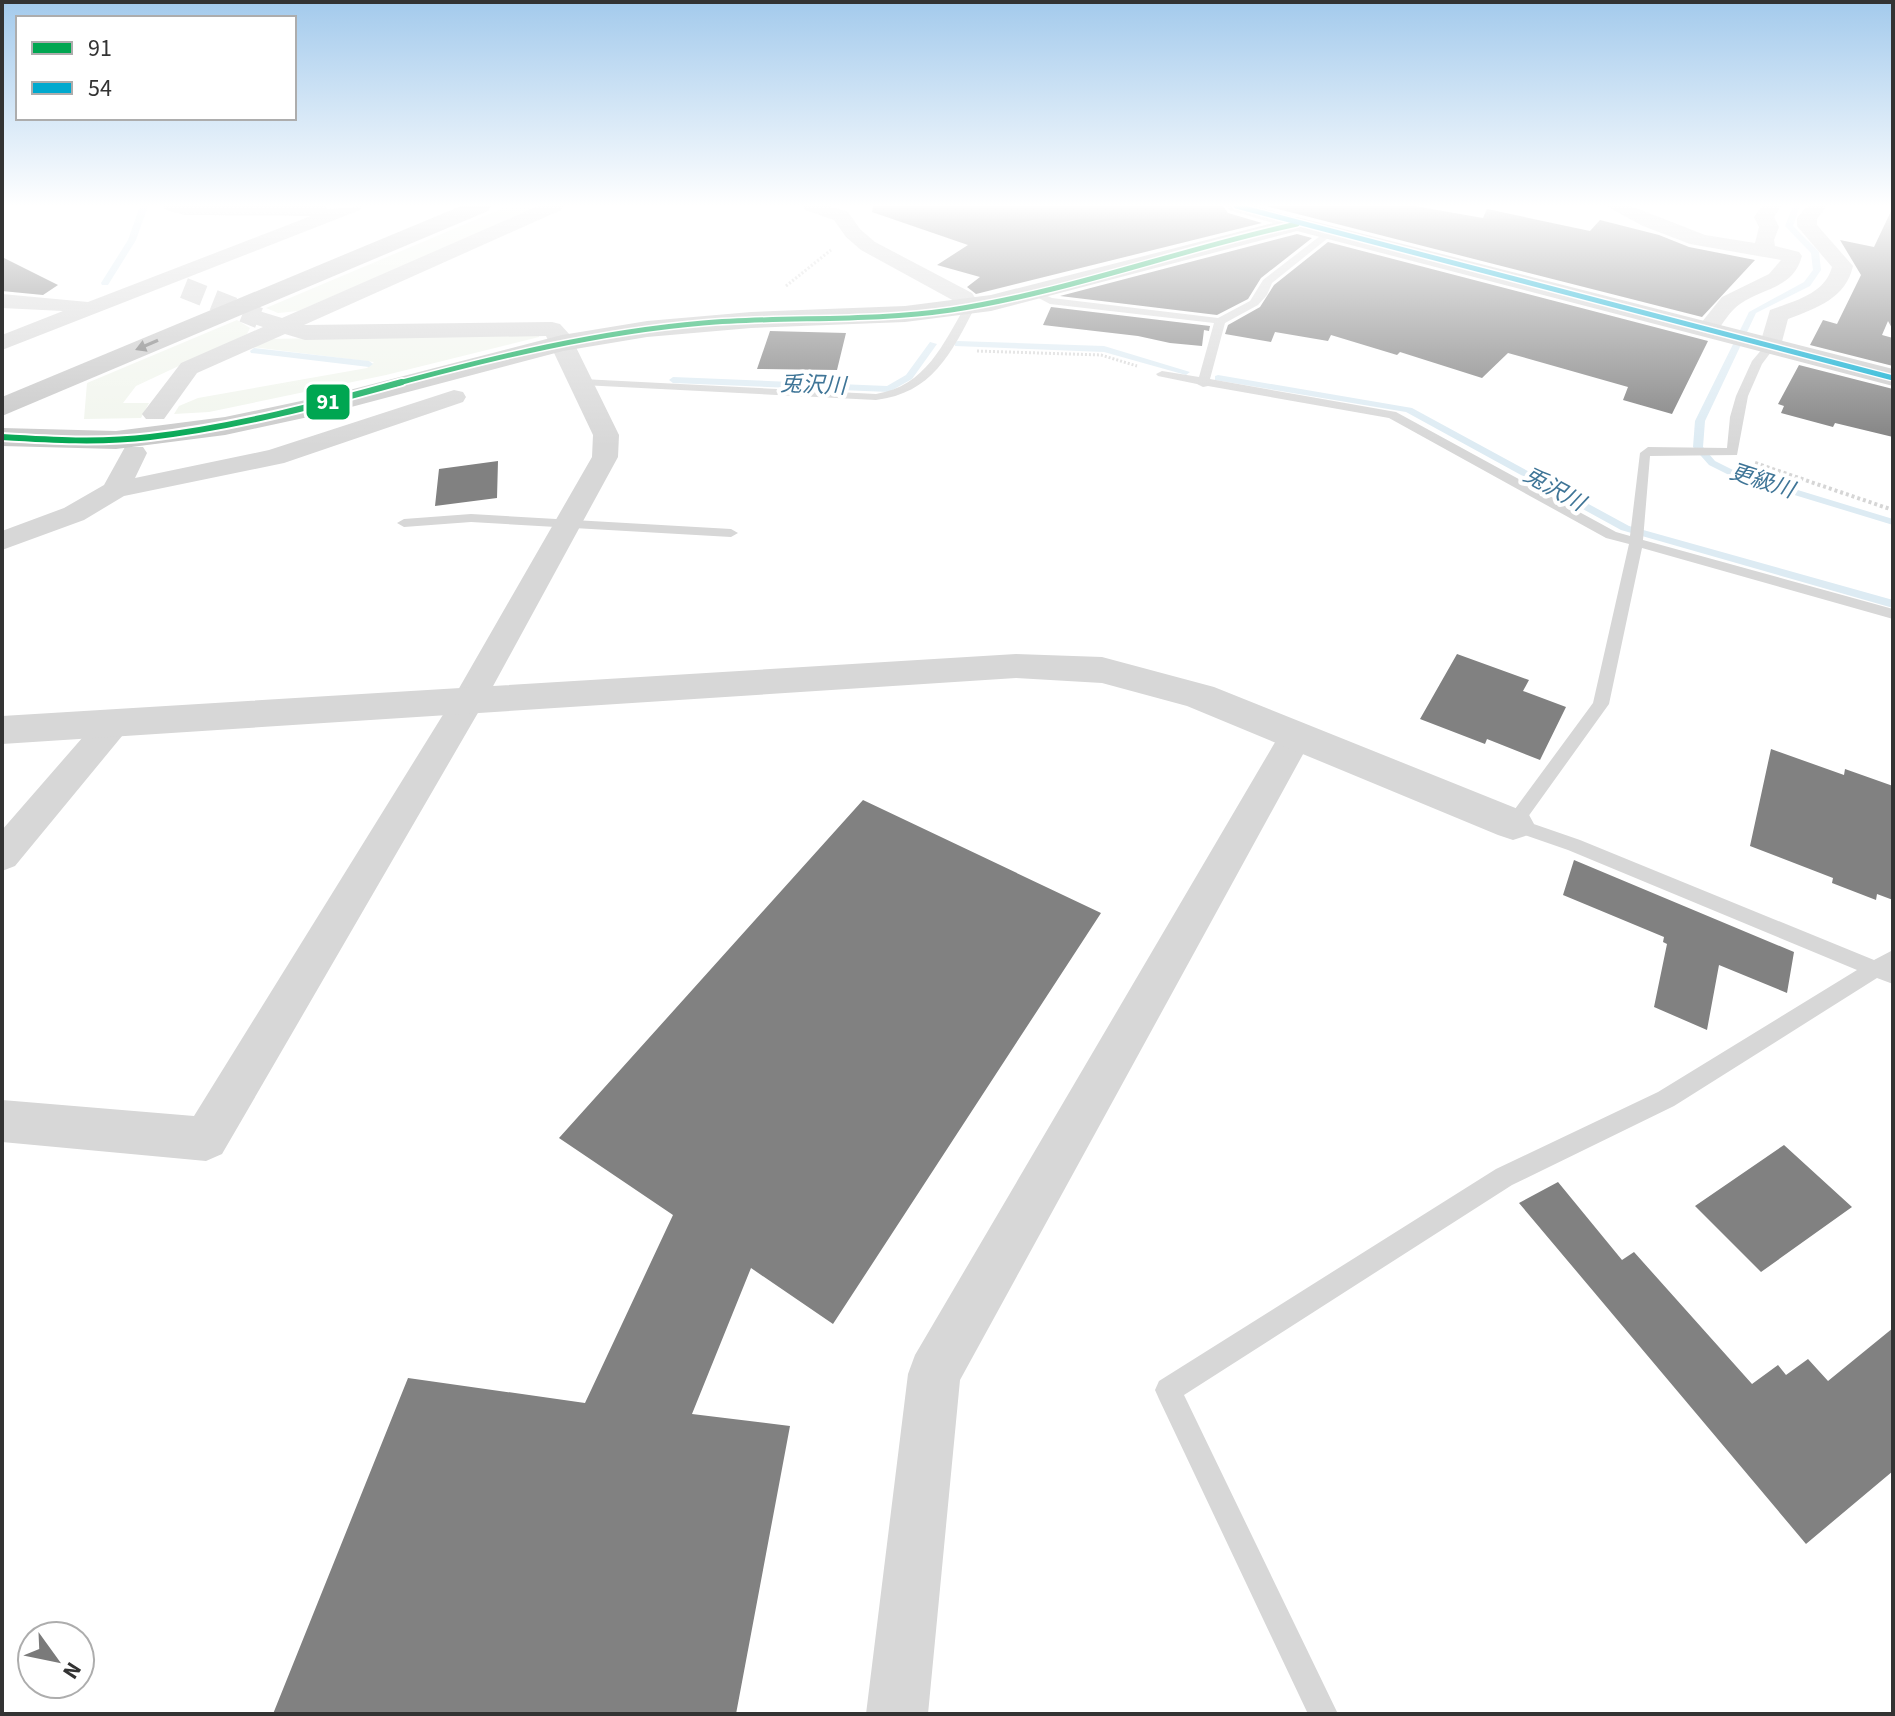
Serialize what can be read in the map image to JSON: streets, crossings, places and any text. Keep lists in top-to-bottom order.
{
  "water": ["兎沢川", "更級川"],
  "lines": ["transit line 91", "transit line 54"],
  "legend": ["91", "54"],
  "north": "bottom right"
}
